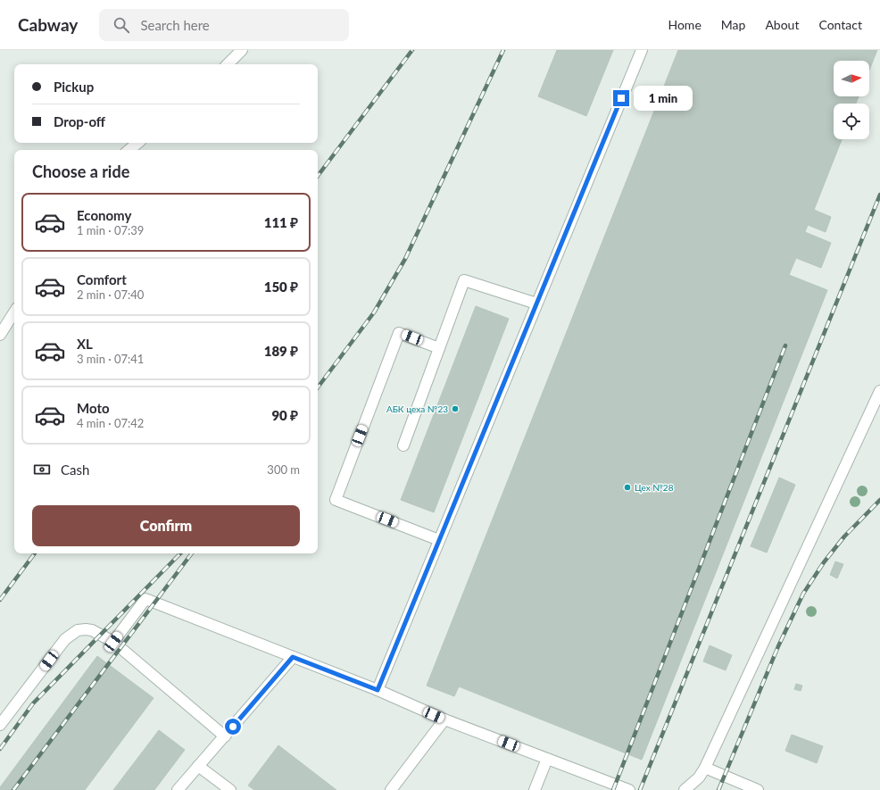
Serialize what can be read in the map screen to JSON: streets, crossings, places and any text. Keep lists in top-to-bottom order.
{
  "places": ["АБК цеха №23", "Цех №28"],
  "north": "right",
  "page": {
    "header": "Cabway",
    "search": "Search here",
    "nav": [
      "Home",
      "Map",
      "About",
      "Contact"
    ],
    "banner": ["Pickup", "Drop-off"],
    "bubble": "1 min",
    "heading": "Choose a ride",
    "list": [
      {
        "name": "Economy",
        "note": "1 min · 07:39",
        "value": "111 ₽"
      },
      {
        "name": "Comfort",
        "note": "2 min · 07:40",
        "value": "150 ₽"
      },
      {
        "name": "XL",
        "note": "3 min · 07:41",
        "value": "189 ₽"
      },
      {
        "name": "Moto",
        "note": "4 min · 07:42",
        "value": "90 ₽"
      }
    ],
    "pay": ["Cash", "300 m"],
    "buttons": "Confirm"
  }
}
